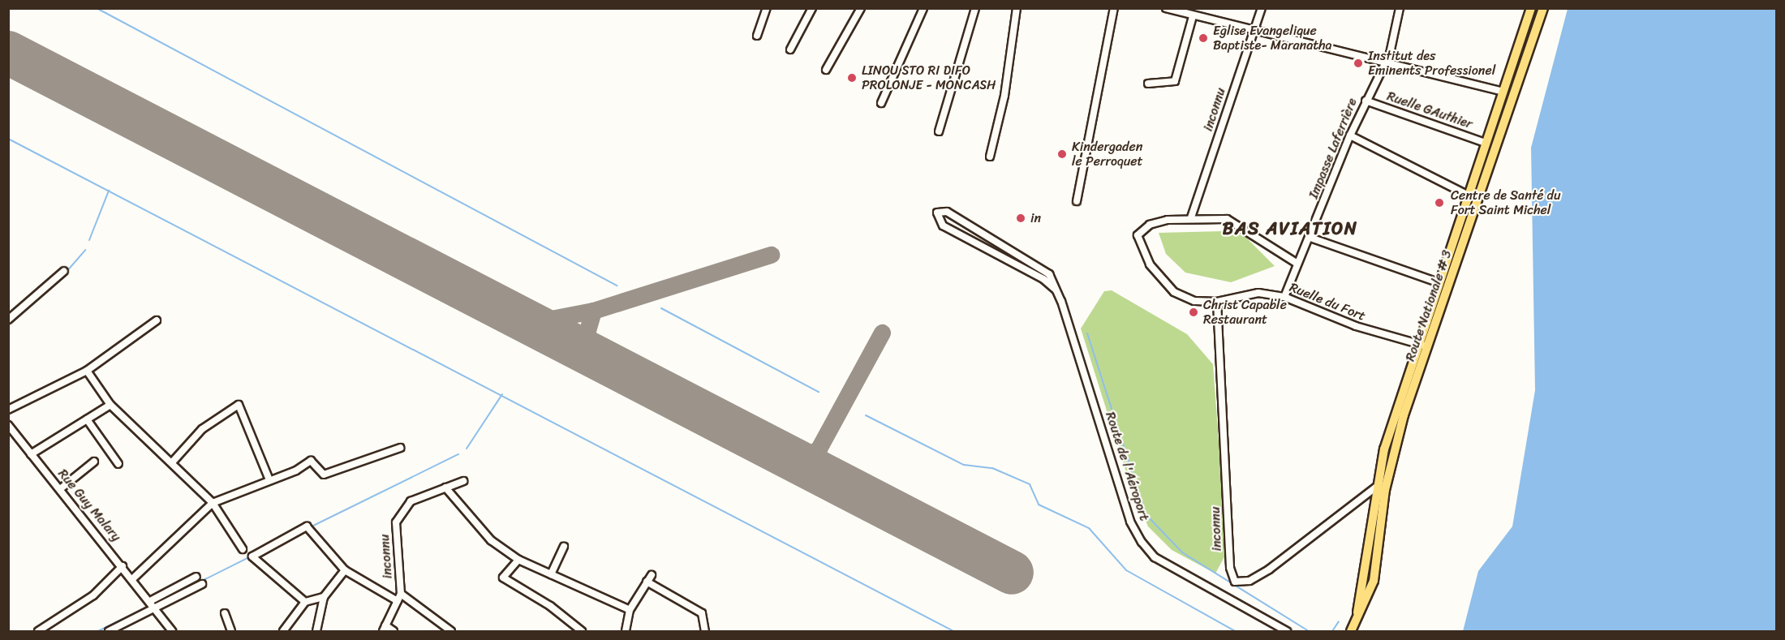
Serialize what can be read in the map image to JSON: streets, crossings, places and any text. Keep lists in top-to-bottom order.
{
  "streets": {
    "main road": ["Route Nationale # 3"],
    "street": [
      "inconnu",
      "Ruelle GAuthier",
      "Impasse Laferrière",
      "Ruelle du Fort",
      "Route de l'Aéroport",
      "Rue Guy Malary"
    ]
  },
  "crossings": [
    ["inconnu", "Ruelle du Fort"],
    ["inconnu", "Route Nationale # 3"],
    ["Ruelle GAuthier", "Impasse Laferrière"],
    ["Ruelle GAuthier", "Route Nationale # 3"],
    ["Impasse Laferrière", "Ruelle du Fort"],
    ["Ruelle du Fort", "Route Nationale # 3"]
  ],
  "districts": ["BAS AVIATION"],
  "places": [
    "Eglise Evangelique Baptiste- Maranatha",
    "Institut des Eminents Professionel",
    "LINOU STO RI DIFO PROLONJE - MONCASH",
    "Kindergaden le Perroquet",
    "Centre de Santé du Fort Saint Michel",
    "in",
    "Christ Capable Restaurant"
  ]
}
